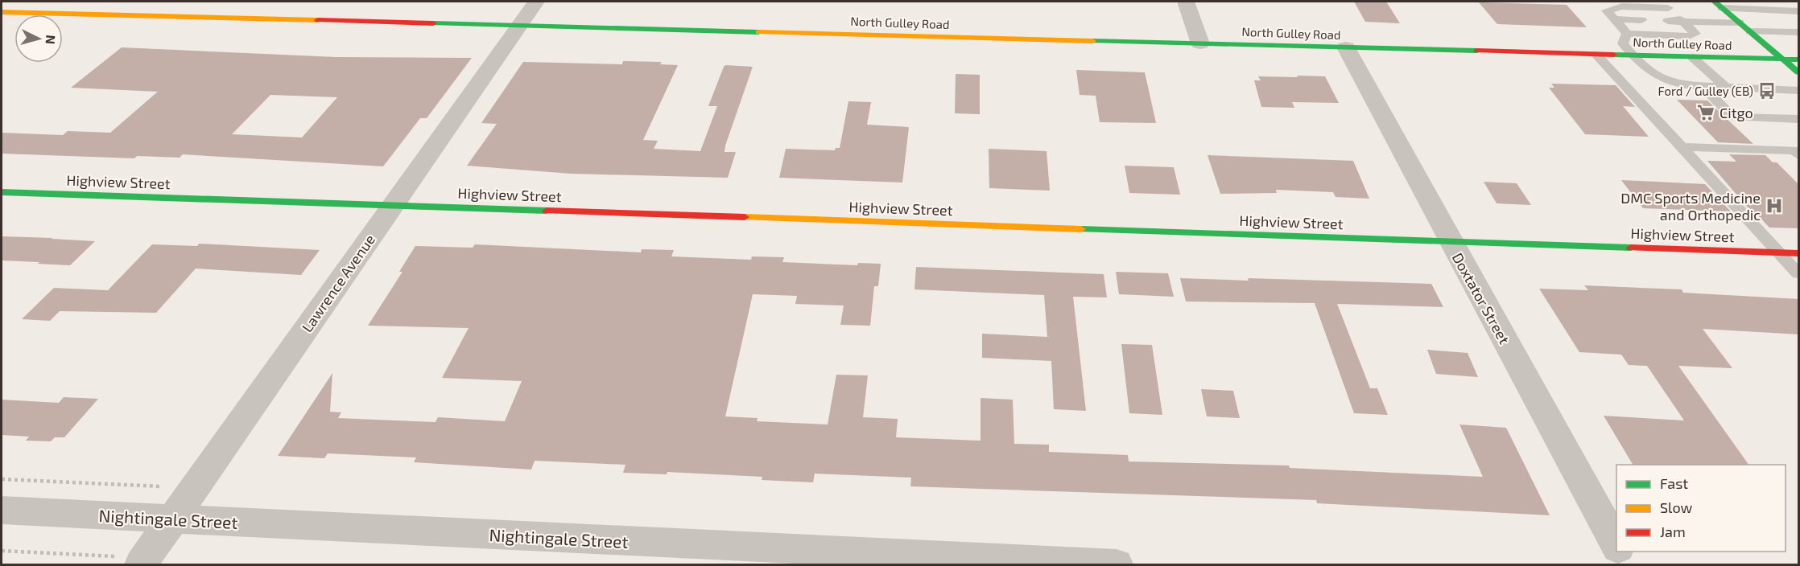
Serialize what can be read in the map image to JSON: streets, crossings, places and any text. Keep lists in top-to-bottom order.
{
  "streets": {
    "street": [
      "North Gulley Road",
      "Highview Street",
      "Lawrence Avenue",
      "Doxtator Street",
      "Nightingale Street"
    ]
  },
  "crossings": [
    ["North Gulley Road", "Lawrence Avenue"],
    ["North Gulley Road", "Doxtator Street"],
    ["Highview Street", "Lawrence Avenue"],
    ["Highview Street", "Doxtator Street"],
    ["Lawrence Avenue", "Nightingale Street"]
  ],
  "places": {
    "bus stop": ["Ford / Gulley (EB)"],
    "supermarket": ["Citgo"],
    "hospital": ["DMC Sports Medicine and Orthopedic"]
  },
  "legend": ["Fast", "Slow", "Jam"],
  "north": "right"
}
